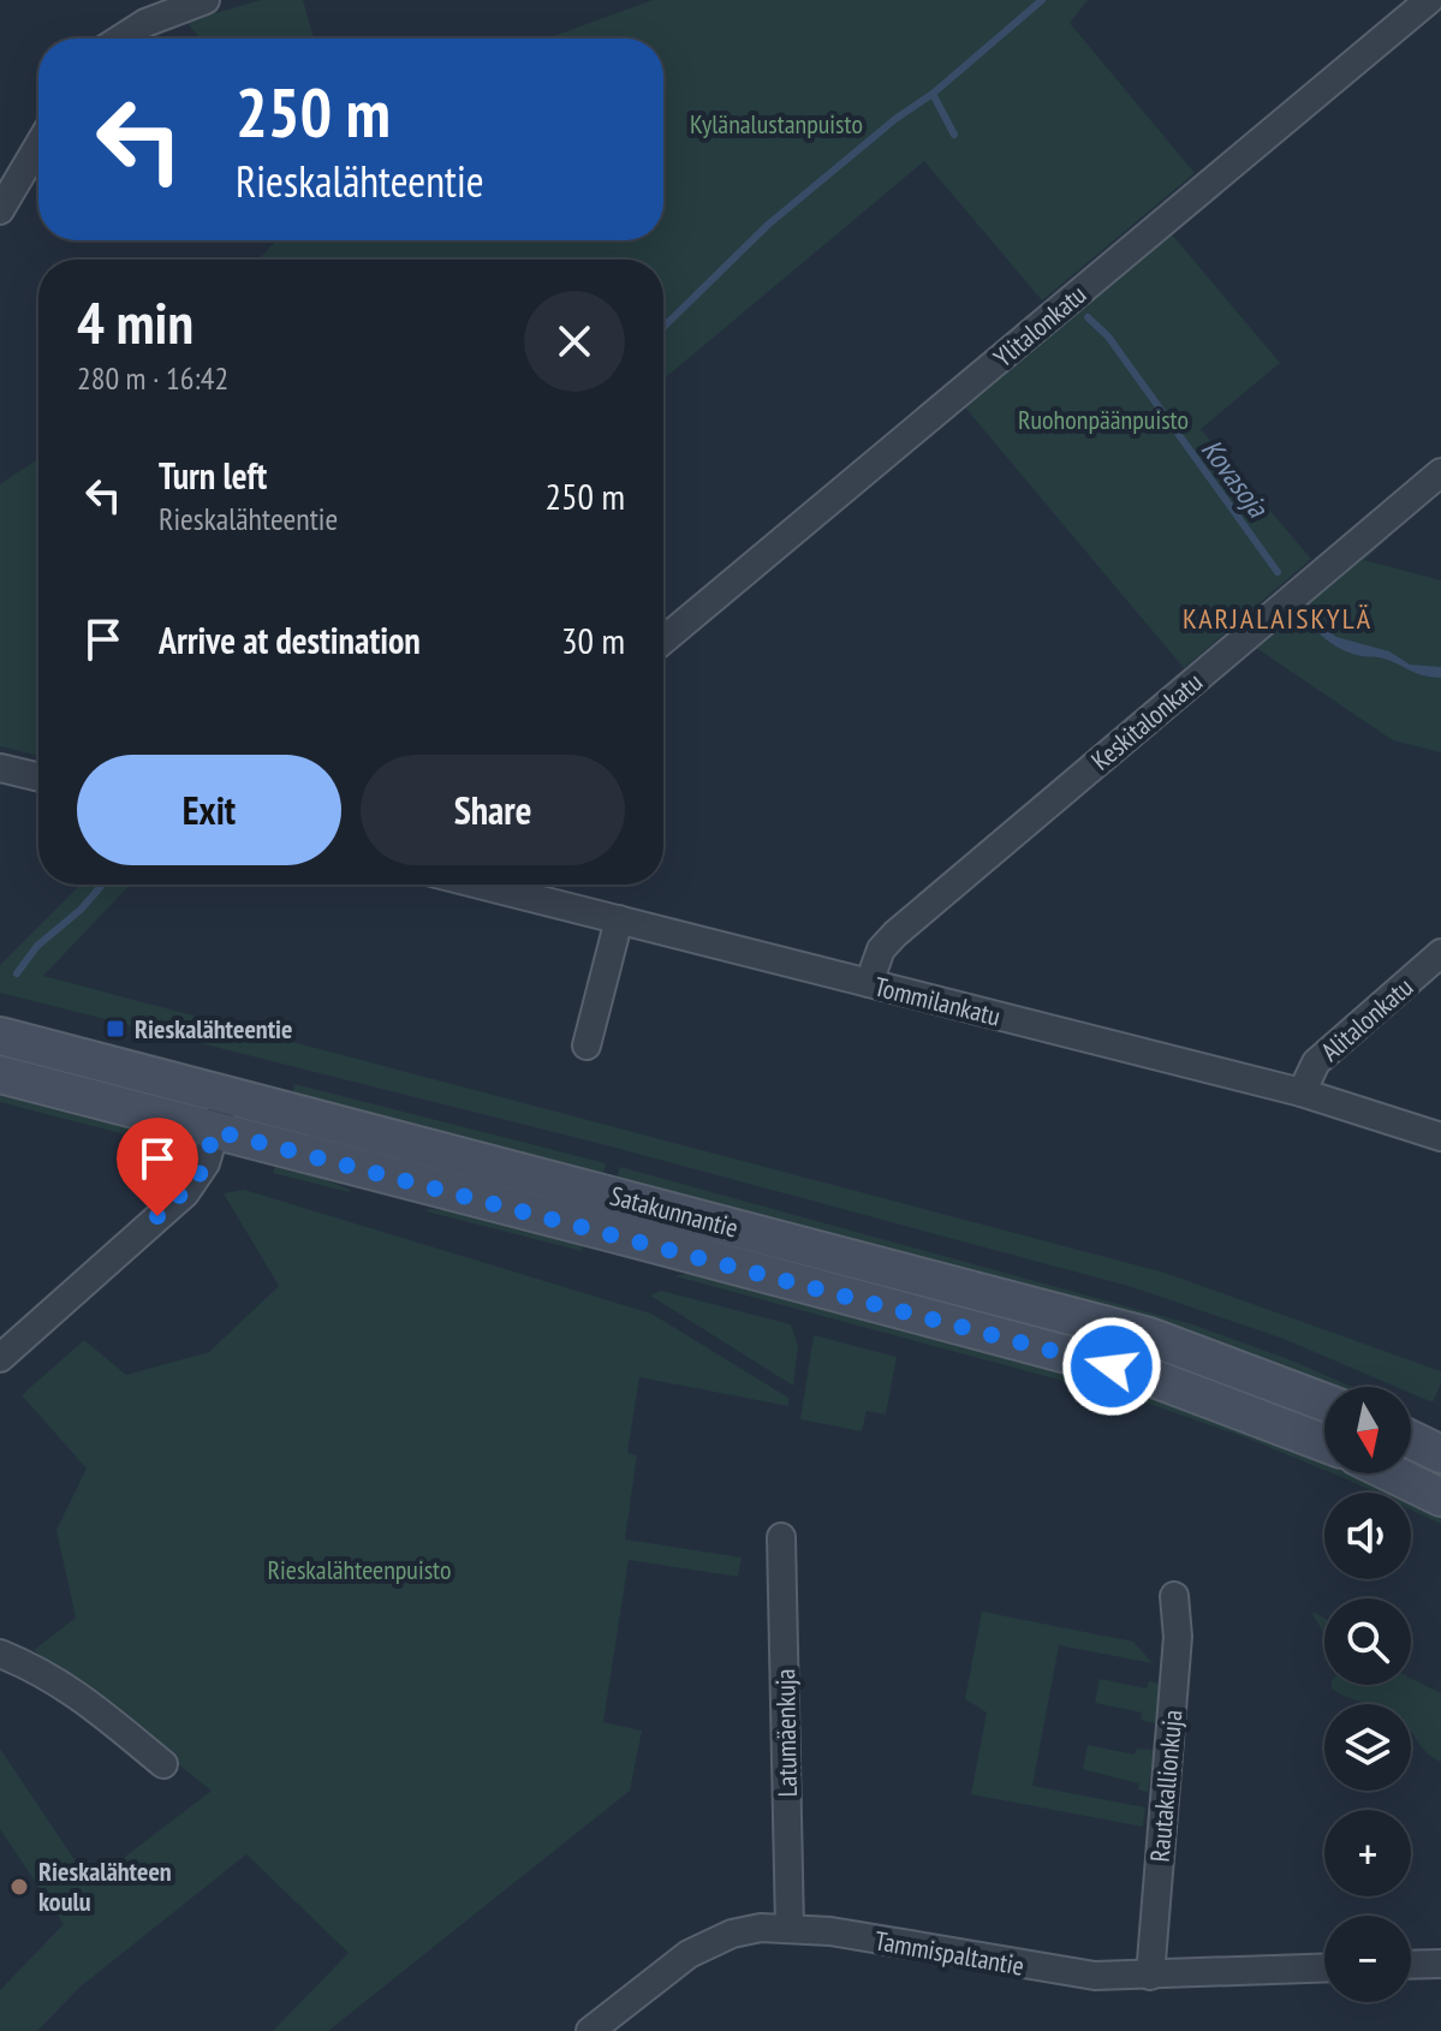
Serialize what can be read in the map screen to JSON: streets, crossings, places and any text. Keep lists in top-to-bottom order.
{
  "streets": {
    "main road": ["Satakunnantie"],
    "street": [
      "Ylitalonkatu",
      "Keskitalonkatu",
      "Tommilankatu",
      "Alitalonkatu",
      "Latumäenkuja",
      "Rautakallionkuja",
      "Tammispaltantie"
    ]
  },
  "crossings": [
    ["Keskitalonkatu", "Tommilankatu"],
    ["Tommilankatu", "Alitalonkatu"],
    ["Latumäenkuja", "Tammispaltantie"],
    ["Rautakallionkuja", "Tammispaltantie"]
  ],
  "districts": ["KARJALAISKYLÄ"],
  "water": ["Kovasoja"],
  "parks": ["Kylänalustanpuisto", "Ruohonpäänpuisto", "Rieskalähteenpuisto"],
  "places": {
    "transit": ["Rieskalähteentie"],
    "other": ["Rieskalähteen koulu"]
  },
  "north": "bottom",
  "page": {
    "turn": ["250 m", "Rieskalähteentie"],
    "heading": ["4 min", "280 m · 16:42"],
    "list": [
      {
        "name": "Turn left",
        "note": "Rieskalähteentie",
        "value": "250 m"
      },
      {
        "name": "Arrive at destination",
        "value": "30 m"
      }
    ],
    "buttons": ["Exit", "Share"],
    "map_buttons": ["+", "−"]
  }
}
